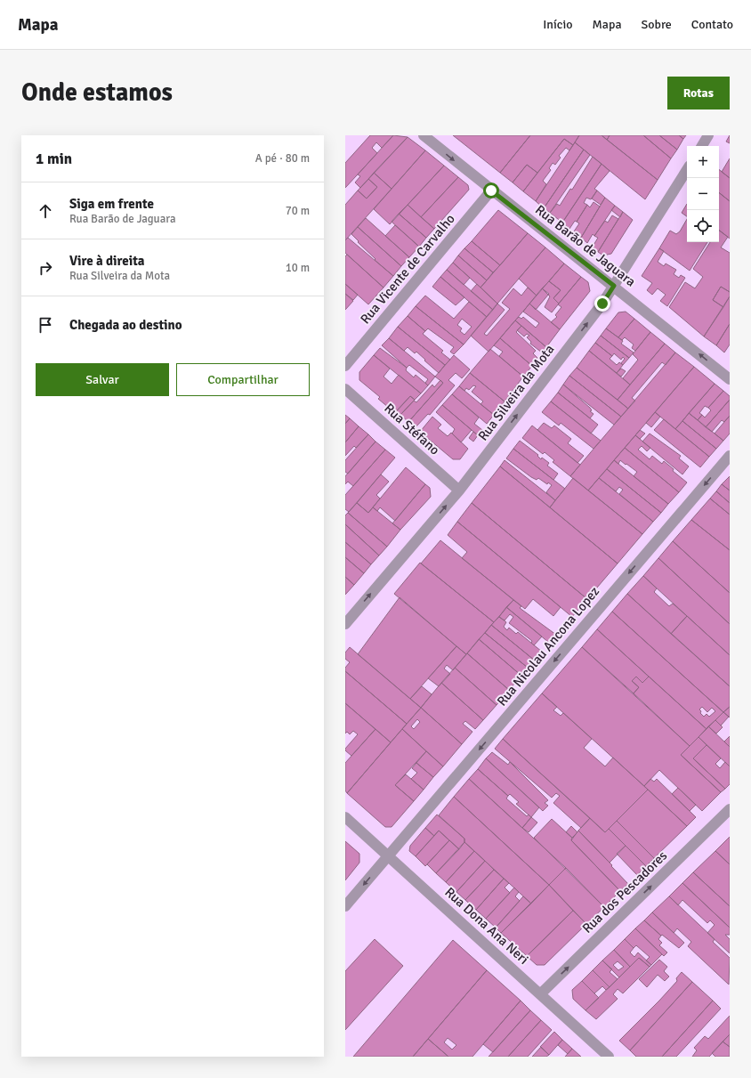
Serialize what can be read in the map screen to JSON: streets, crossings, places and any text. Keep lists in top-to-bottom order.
{
  "streets": {
    "street": [
      "Rua Barão de Jaguara",
      "Rua Vicente de Carvalho",
      "Rua Silveira da Mota",
      "Rua Stéfano",
      "Rua Nicolau Ancona Lopez",
      "Rua dos Pescadores",
      "Rua Dona Ana Neri"
    ]
  },
  "crossings": [
    ["Rua Barão de Jaguara", "Rua Vicente de Carvalho"],
    ["Rua Barão de Jaguara", "Rua Silveira da Mota"],
    ["Rua Silveira da Mota", "Rua Stéfano"],
    ["Rua Nicolau Ancona Lopez", "Rua Dona Ana Neri"],
    ["Rua dos Pescadores", "Rua Dona Ana Neri"]
  ],
  "one_way": ["Rua Silveira da Mota", "Rua Nicolau Ancona Lopez", "Rua dos Pescadores"],
  "page": {
    "header": "Mapa",
    "nav": [
      "Início",
      "Mapa",
      "Sobre",
      "Contato"
    ],
    "buttons": [
      "Rotas",
      ["Salvar", "Compartilhar"]
    ],
    "title": "Onde estamos",
    "heading": ["1 min", "A pé · 80 m"],
    "map_buttons": ["+", "−"],
    "list": [
      ["Siga em frente", "Rua Barão de Jaguara", "70 m"],
      ["Vire à direita", "Rua Silveira da Mota", "10 m"],
      "Chegada ao destino"
    ]
  }
}
